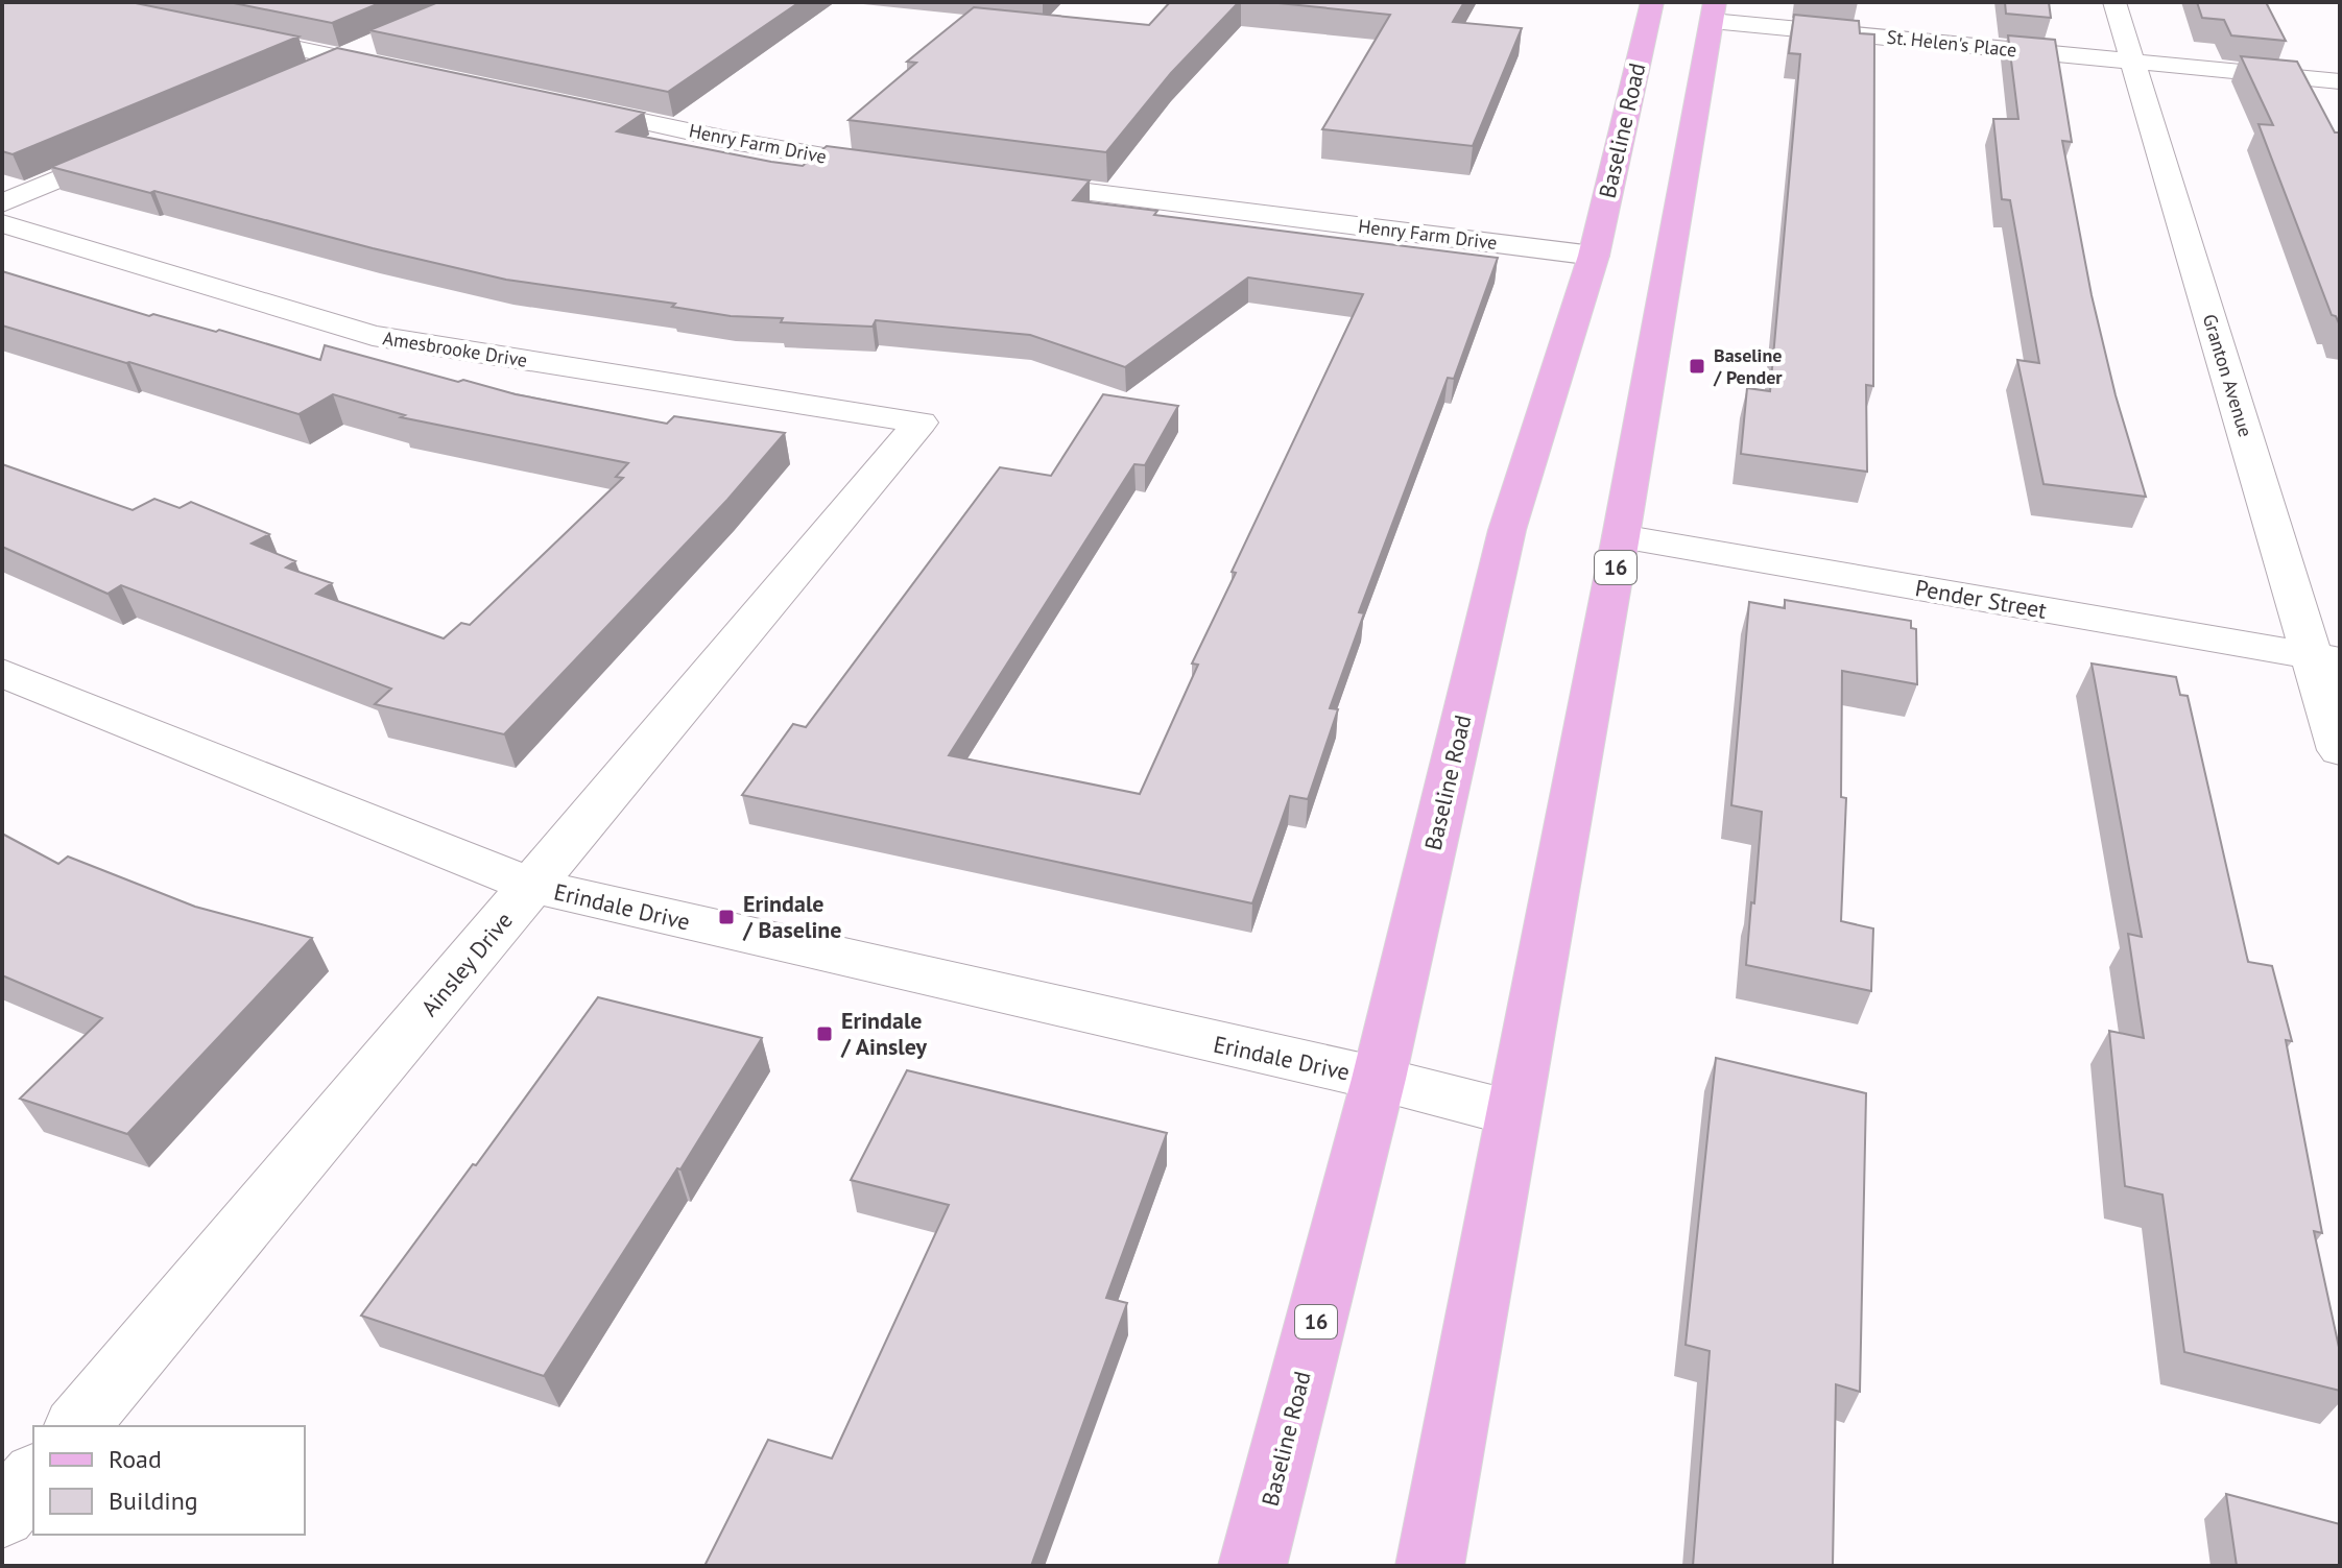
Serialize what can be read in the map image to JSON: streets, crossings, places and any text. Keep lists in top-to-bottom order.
{
  "streets": {
    "main road": ["Baseline Road", "16"],
    "street": [
      "St. Helen's Place",
      "Henry Farm Drive",
      "Amesbrooke Drive",
      "Granton Avenue",
      "Pender Street",
      "Erindale Drive",
      "Ainsley Drive"
    ]
  },
  "crossings": [
    ["St. Helen's Place", "Granton Avenue"],
    ["St. Helen's Place", "16"],
    ["Baseline Road", "Henry Farm Drive"],
    ["Baseline Road", "Erindale Drive"],
    ["Amesbrooke Drive", "Ainsley Drive"],
    ["Granton Avenue", "Pender Street"],
    ["16", "Pender Street"],
    ["16", "Erindale Drive"],
    ["Erindale Drive", "Ainsley Drive"]
  ],
  "places": {
    "transit": ["Baseline / Pender", "Erindale / Baseline", "Erindale / Ainsley"]
  },
  "legend": ["Road", "Building"]
}
